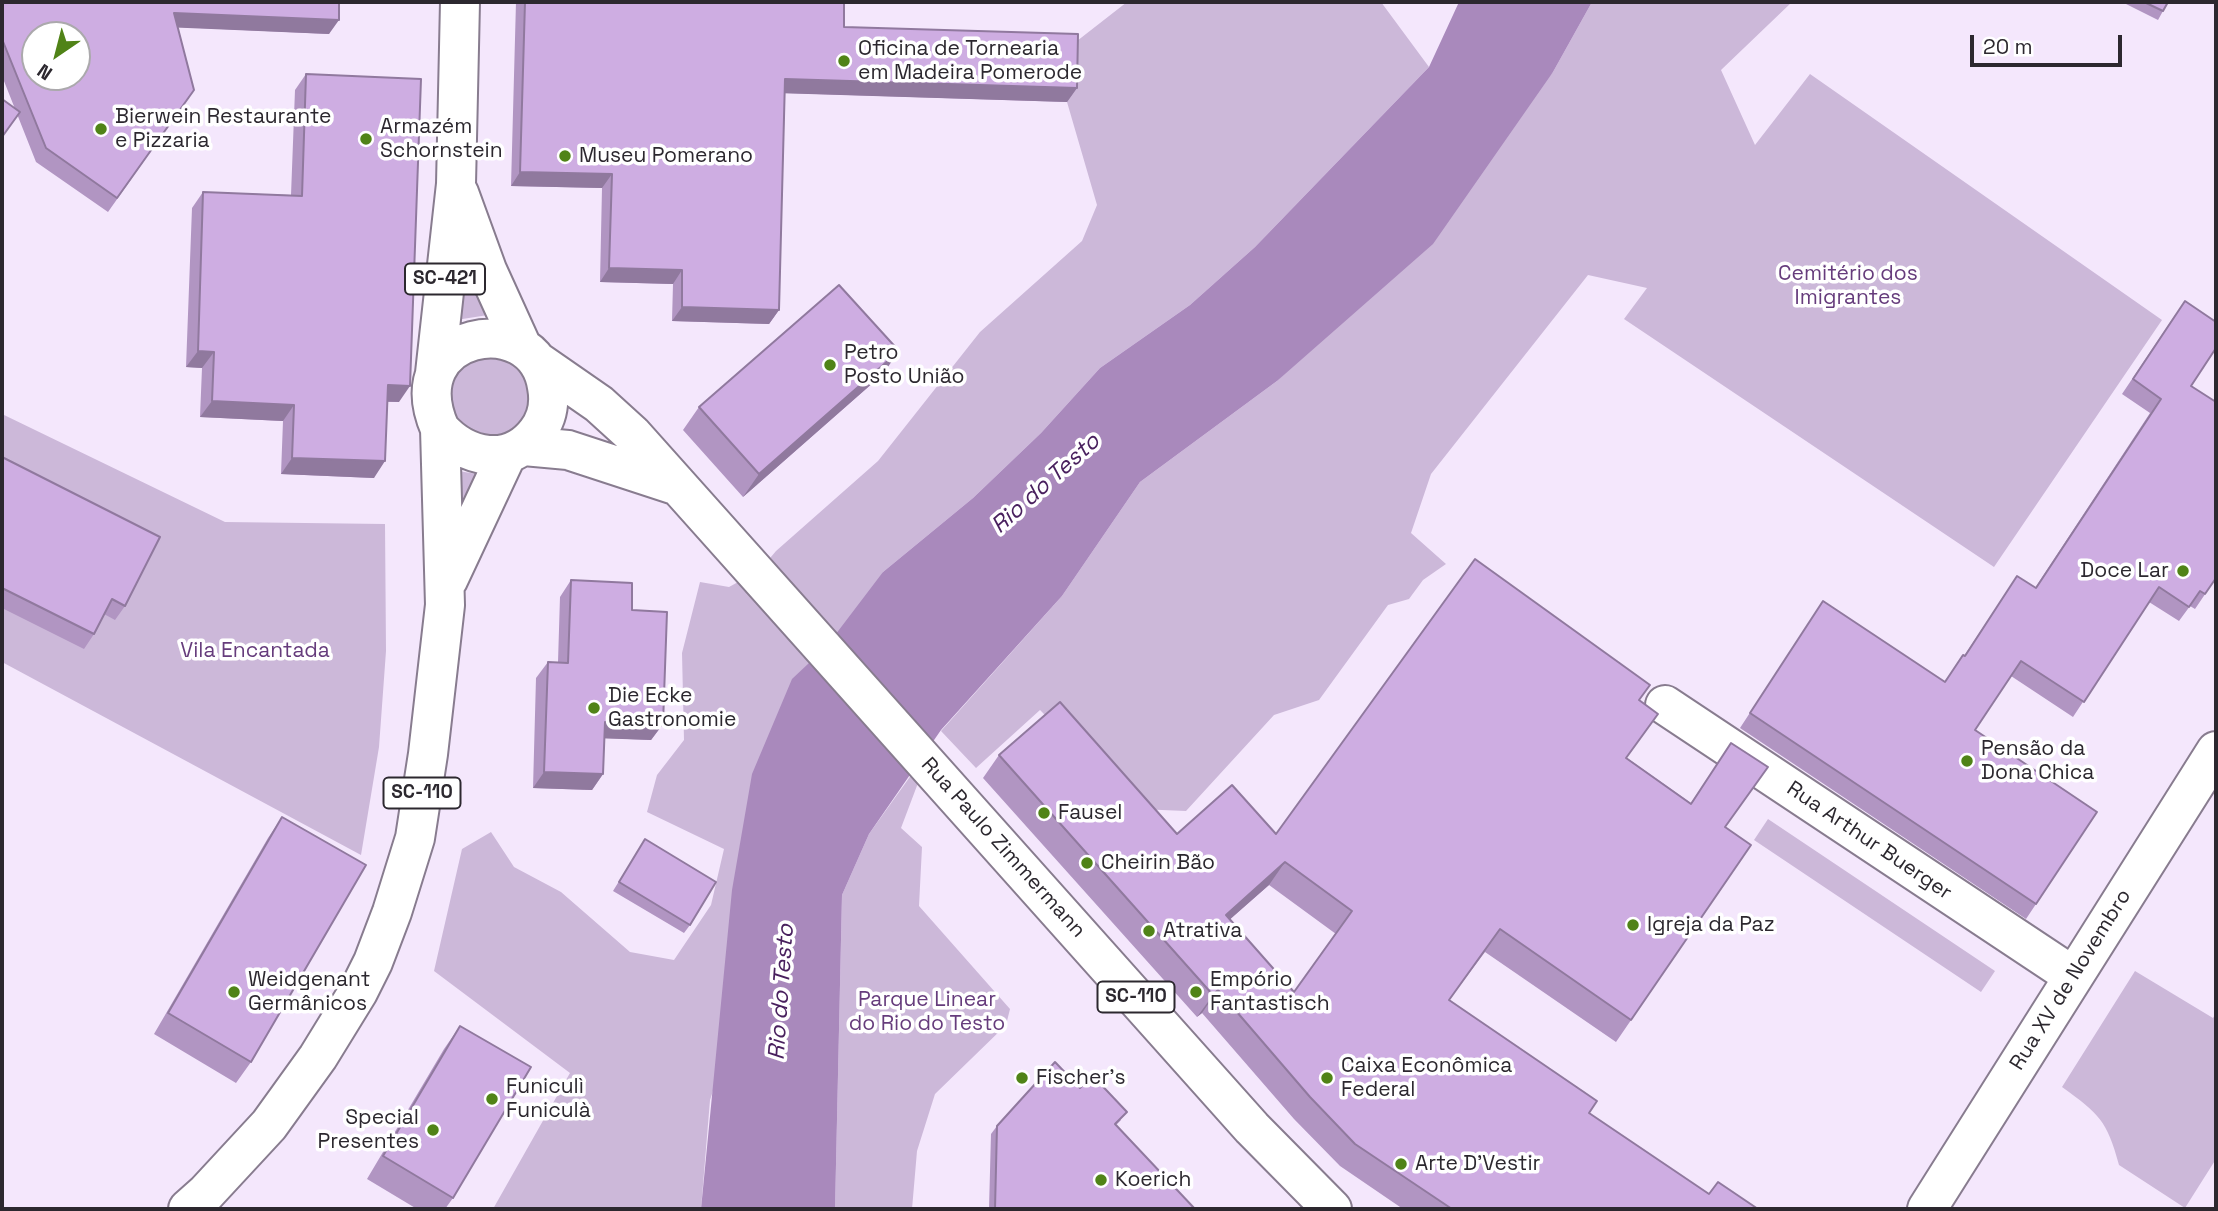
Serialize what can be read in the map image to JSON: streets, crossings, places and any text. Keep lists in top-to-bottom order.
{
  "streets": {
    "main road": [
      "SC-421",
      "SC-110",
      "Rua Arthur Buerger",
      "Rua Paulo Zimmermann",
      "Rua XV de Novembro"
    ]
  },
  "crossings": [
    ["SC-421", "SC-110"],
    ["SC-421", "Rua Paulo Zimmermann"],
    ["SC-110", "Rua Paulo Zimmermann"],
    ["Rua Arthur Buerger", "Rua XV de Novembro"]
  ],
  "water": ["Rio do Testo"],
  "parks": ["Cemitério dos Imigrantes", "Vila Encantada", "Parque Linear do Rio do Testo"],
  "places": [
    "Oficina de Tornearia em Madeira Pomerode",
    "Bierwein Restaurante e Pizzaria",
    "Armazém Schornstein",
    "Museu Pomerano",
    "Petro Posto União",
    "Doce Lar",
    "Die Ecke Gastronomie",
    "Pensão da Dona Chica",
    "Fausel",
    "Cheirin Bão",
    "Igreja da Paz",
    "Atrativa",
    "Weidgenant Germânicos",
    "Empório Fantastisch",
    "Fischer's",
    "Caixa Econômica Federal",
    "Funiculì Funiculà",
    "Special Presentes",
    "Arte D'Vestir",
    "Koerich"
  ],
  "scale_bar": "20 m",
  "north": "bottom left"
}
